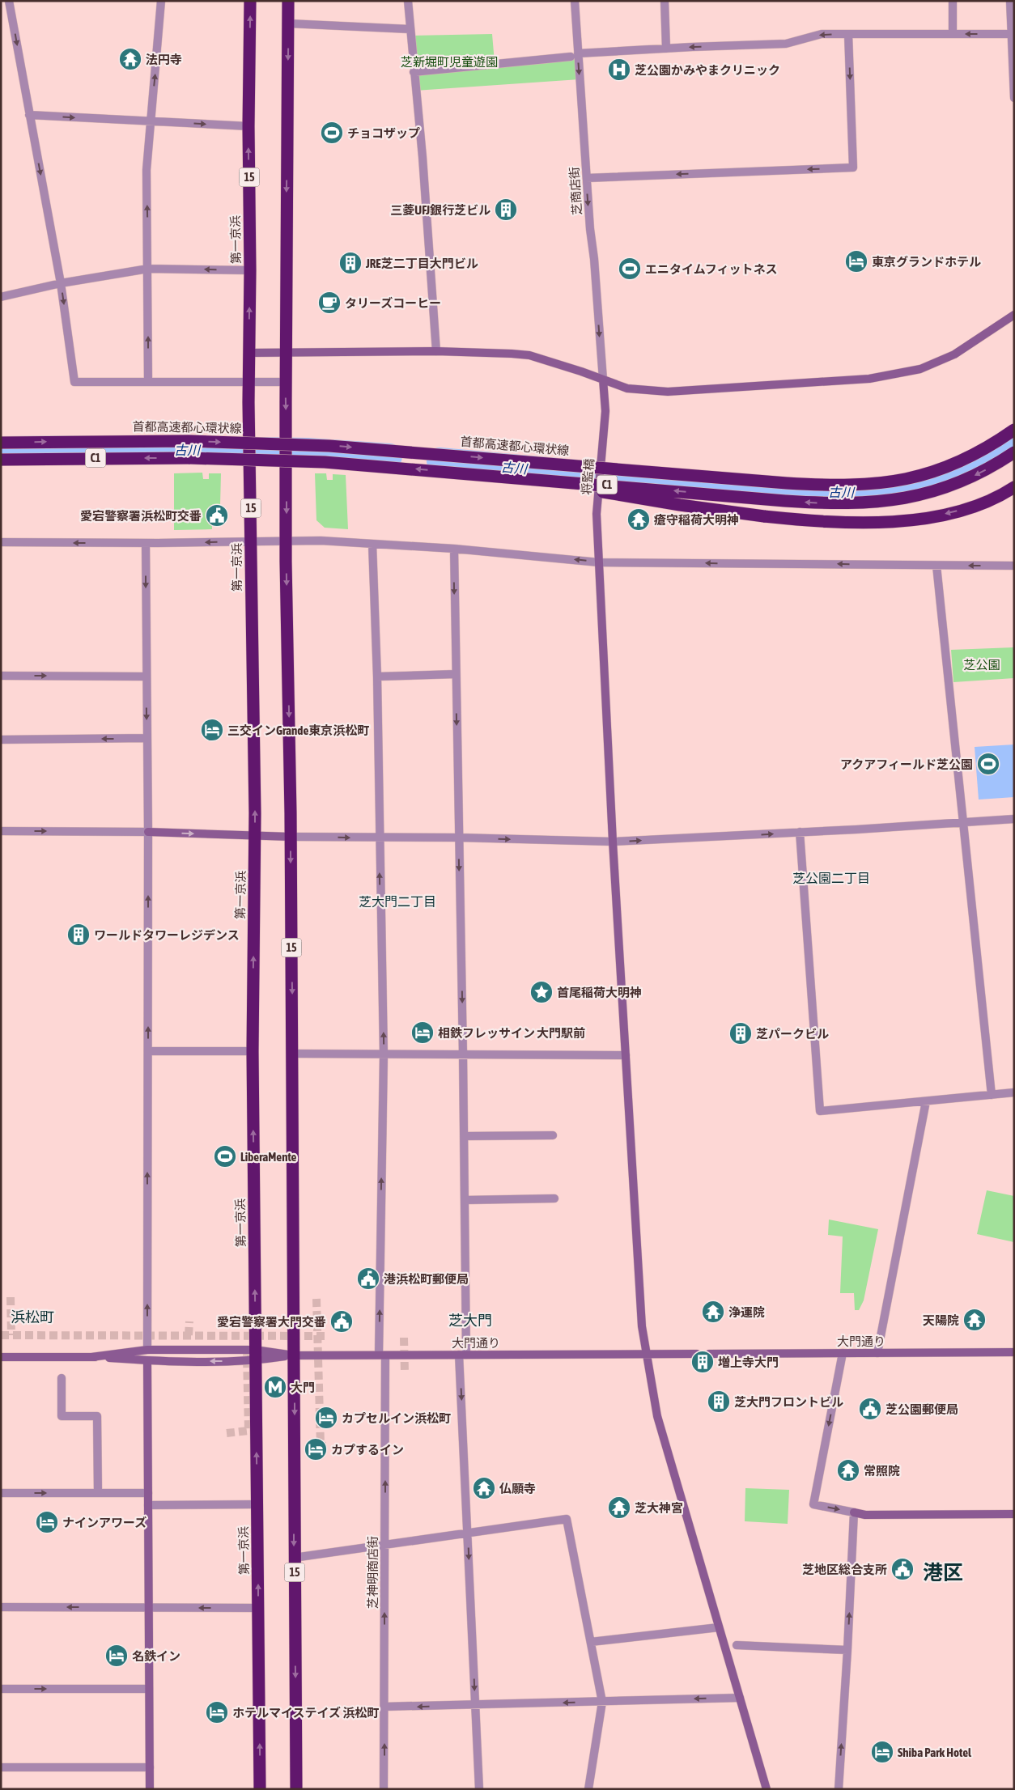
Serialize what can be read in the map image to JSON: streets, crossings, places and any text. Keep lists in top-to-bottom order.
{
  "streets": {
    "highway": [
      "15",
      "第一京浜",
      "首都高速都心環状線",
      "C1"
    ],
    "street": [
      "芝商店街",
      "将監橋",
      "大門通り",
      "芝神明商店街"
    ]
  },
  "crossings": [
    ["15", "大門通り"],
    ["芝商店街", "将監橋"],
    ["第一京浜", "大門通り"],
    ["将監橋", "大門通り"],
    ["大門通り", "芝神明商店街"]
  ],
  "one_way": ["芝商店街", "芝神明商店街"],
  "districts": [
    "芝公園二丁目",
    "芝大門二丁目",
    "浜松町",
    "芝大門",
    "港区"
  ],
  "water": ["古川"],
  "parks": ["芝新堀町児童遊園", "芝公園"],
  "places": {
    "temple": [
      "法円寺",
      "瘡守稲荷大明神",
      "浄運院",
      "天陽院",
      "常照院",
      "仏願寺",
      "芝大神宮"
    ],
    "hospital": ["芝公園かみやまクリニック"],
    "sports": [
      "チョコザップ",
      "エニタイムフィットネス",
      "アクアフィールド芝公園",
      "LiberaMente"
    ],
    "building": [
      "三菱UFJ銀行芝ビル",
      "JRE芝二丁目大門ビル",
      "ワールドタワーレジデンス",
      "芝パークビル",
      "増上寺大門",
      "芝大門フロントビル"
    ],
    "hotel": [
      "東京グランドホテル",
      "三交インGrande東京浜松町",
      "相鉄フレッサイン 大門駅前",
      "カプセルイン浜松町",
      "カプするイン",
      "ナインアワーズ",
      "名鉄イン",
      "ホテルマイステイズ 浜松町",
      "Shiba Park Hotel"
    ],
    "cafe": ["タリーズコーヒー"],
    "public building": [
      "愛宕警察署浜松町交番",
      "港浜松町郵便局",
      "愛宕警察署大門交番",
      "芝公園郵便局",
      "芝地区総合支所"
    ],
    "place": ["首尾稲荷大明神"],
    "metro station": ["大門"]
  }
}
